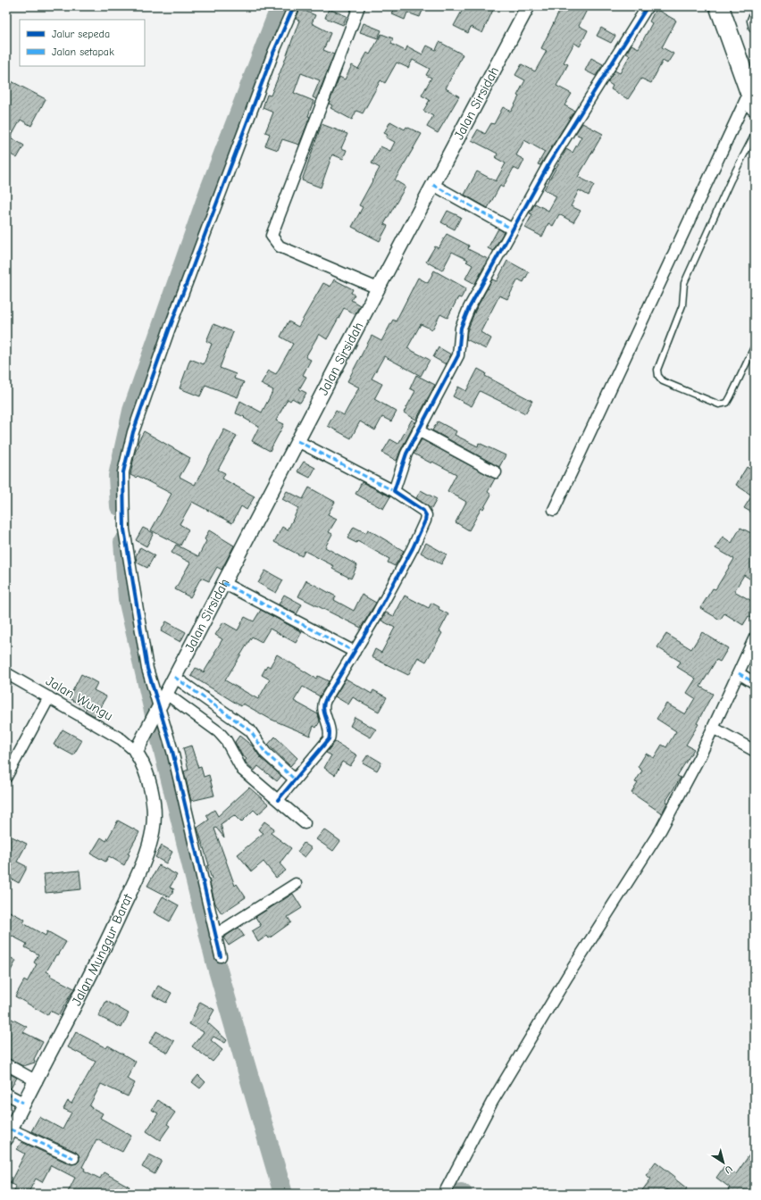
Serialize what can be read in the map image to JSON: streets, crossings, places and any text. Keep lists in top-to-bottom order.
{
  "streets": {
    "street": ["Jalan Sirsidah", "Jalan Wungu", "Jalan Munggur Barat"]
  },
  "crossings": [
    ["Jalan Sirsidah", "Jalan Wungu"],
    ["Jalan Sirsidah", "Jalan Munggur Barat"],
    ["Jalan Wungu", "Jalan Munggur Barat"]
  ],
  "legend": ["Jalur sepeda", "Jalan setapak"],
  "north": "bottom right"
}
